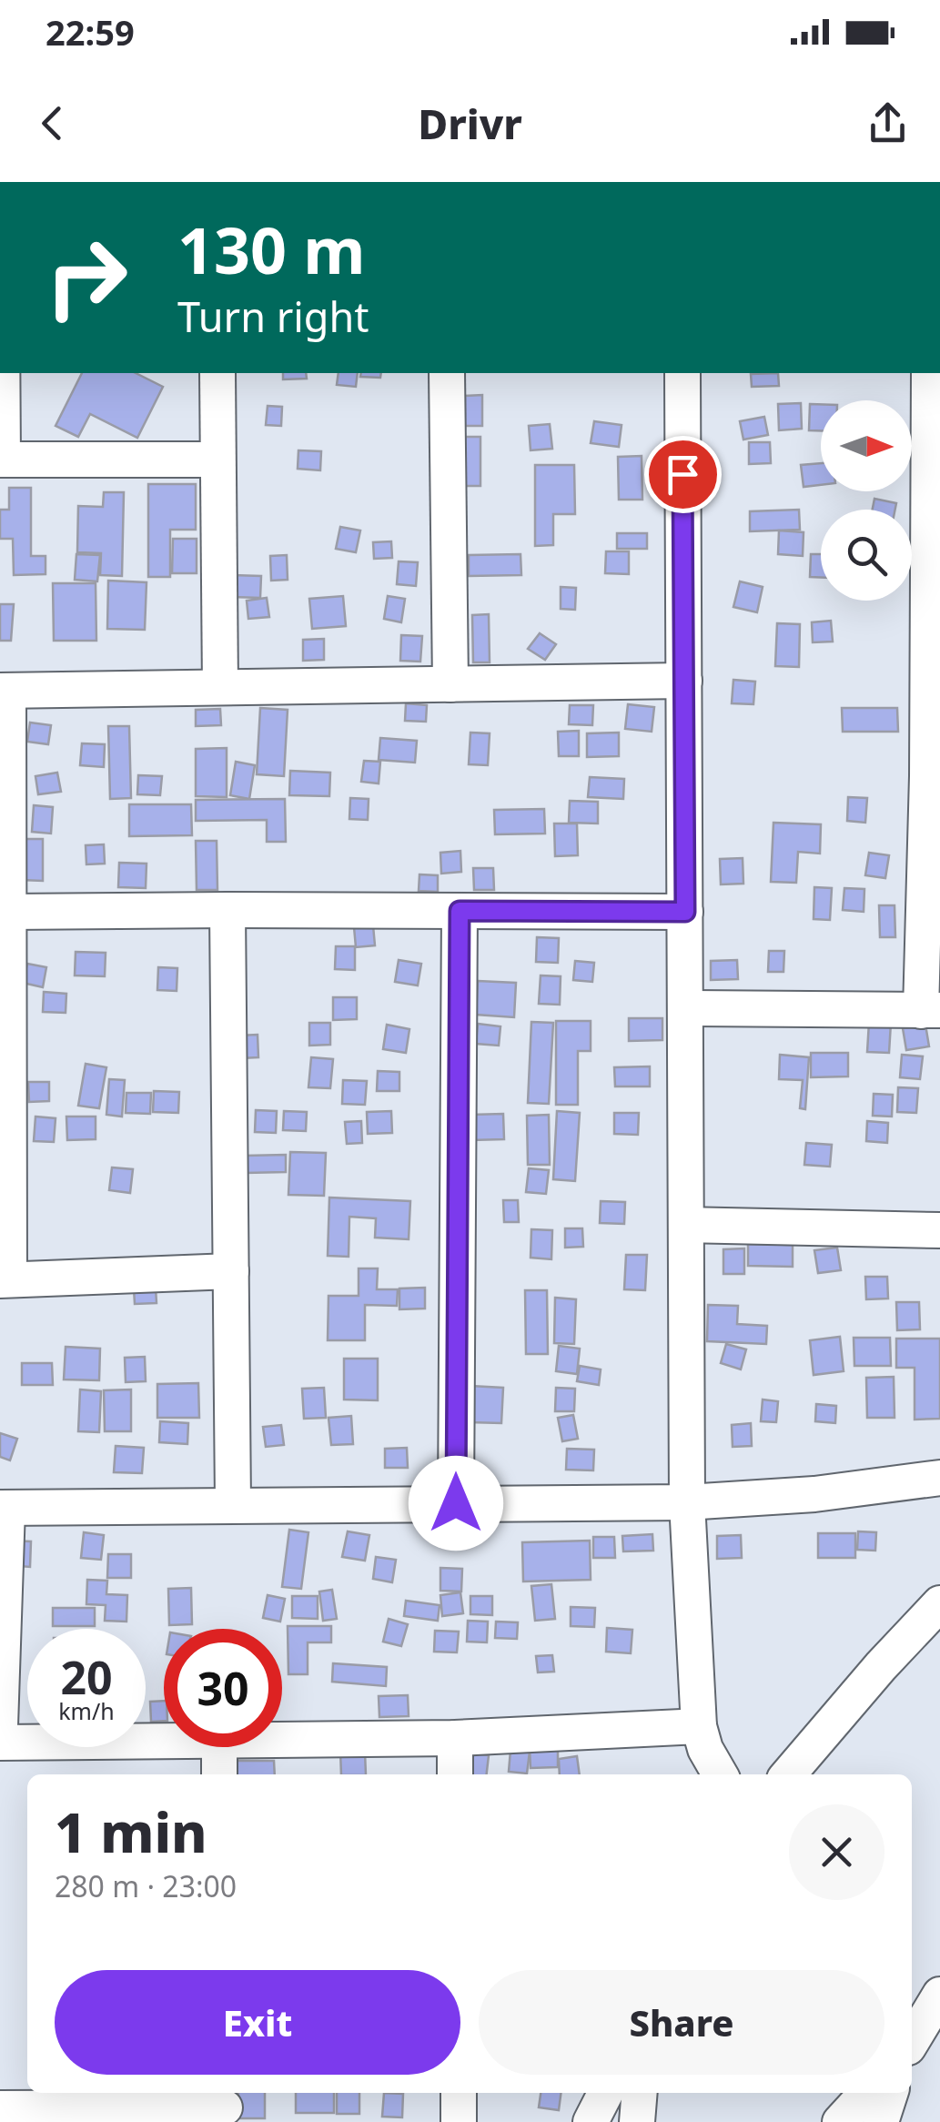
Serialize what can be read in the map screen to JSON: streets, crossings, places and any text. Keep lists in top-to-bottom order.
{
  "north": "right",
  "page": {
    "status": "22:59",
    "header": "Drivr",
    "turn": ["130 m", "Turn right"],
    "speed": "20 km/h",
    "limit": "30",
    "heading": ["1 min", "280 m · 23:00"],
    "buttons": ["Exit", "Share"]
  }
}
